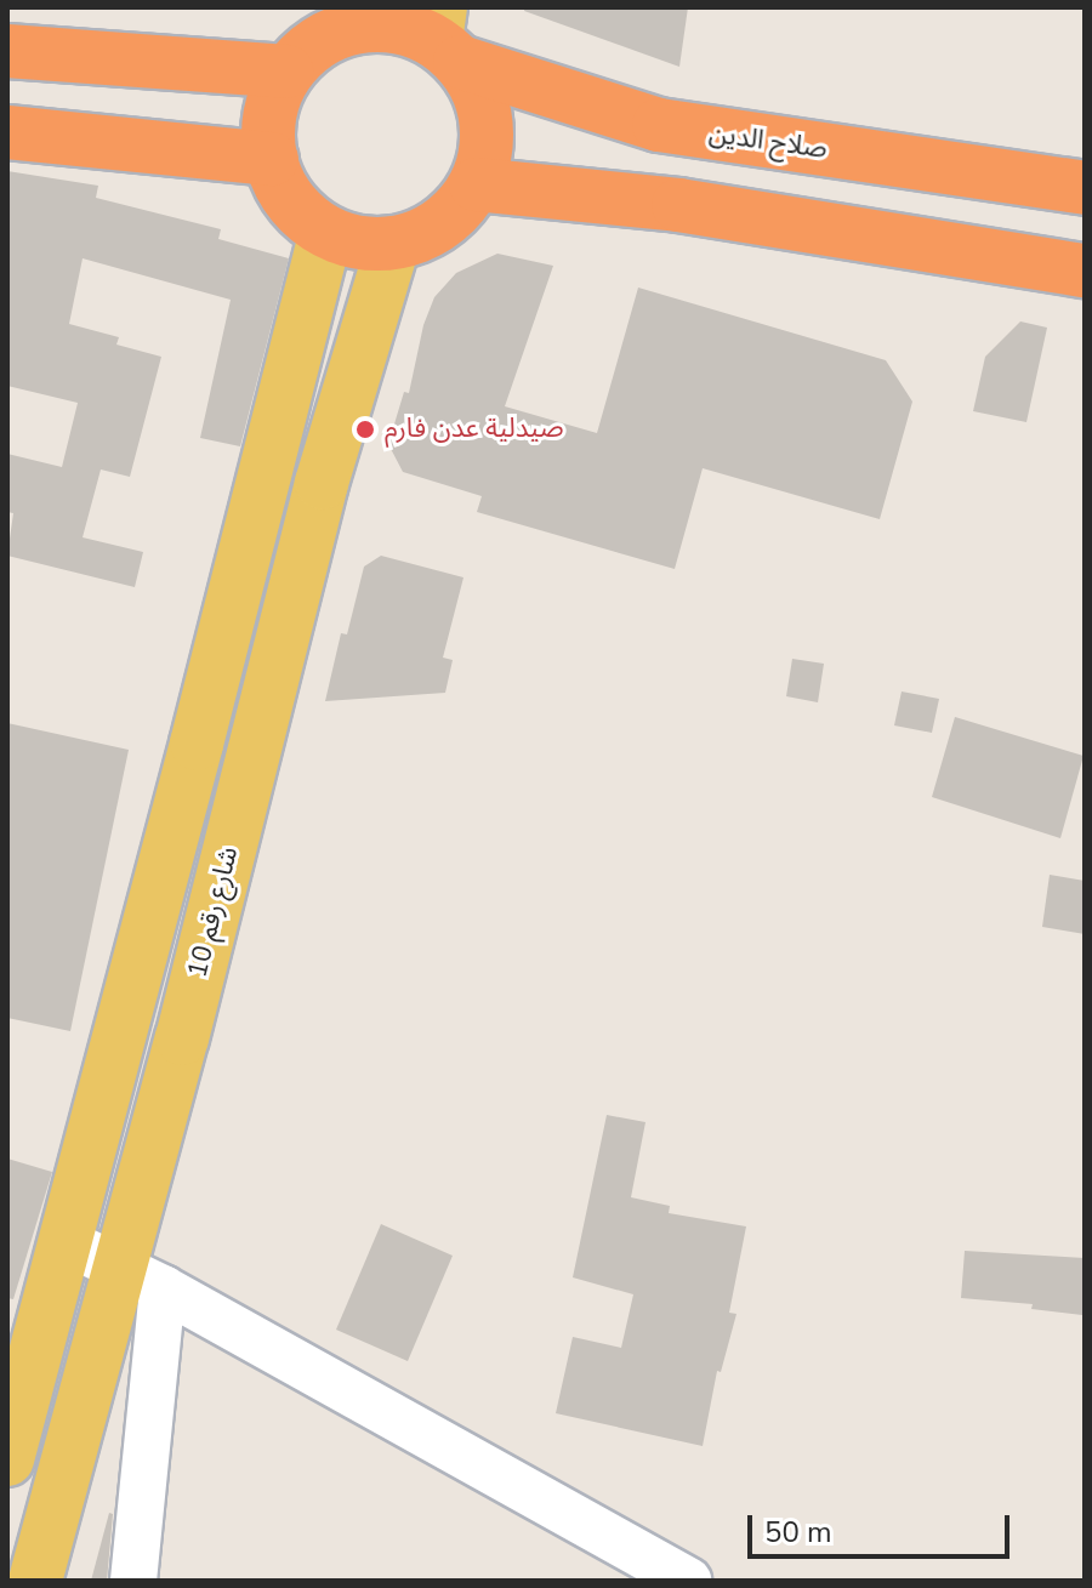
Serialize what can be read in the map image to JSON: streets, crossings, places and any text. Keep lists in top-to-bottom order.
{
  "streets": {
    "highway": ["صلاح الدين"],
    "main road": ["شارع رقم 10"]
  },
  "crossings": [
    ["صلاح الدين", "شارع رقم 10"]
  ],
  "places": ["صيدلية عدن فارم"],
  "scale_bar": "50 m"
}
